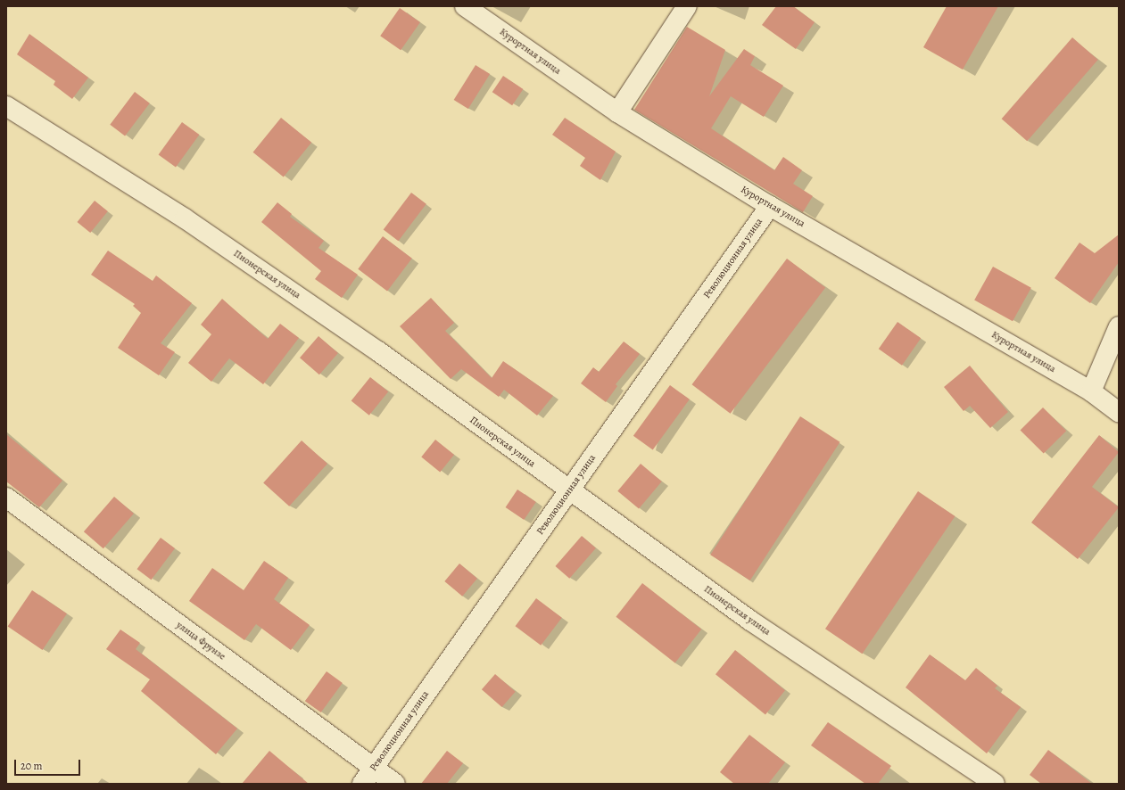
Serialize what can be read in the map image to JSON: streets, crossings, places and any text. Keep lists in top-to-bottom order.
{
  "streets": {
    "street": [
      "Курортная улица",
      "Революционная улица",
      "Пионерская улица",
      "улица Фрунзе"
    ]
  },
  "crossings": [
    ["Курортная улица", "Революционная улица"],
    ["Революционная улица", "Пионерская улица"],
    ["Революционная улица", "улица Фрунзе"]
  ],
  "scale_bar": "20 m"
}
